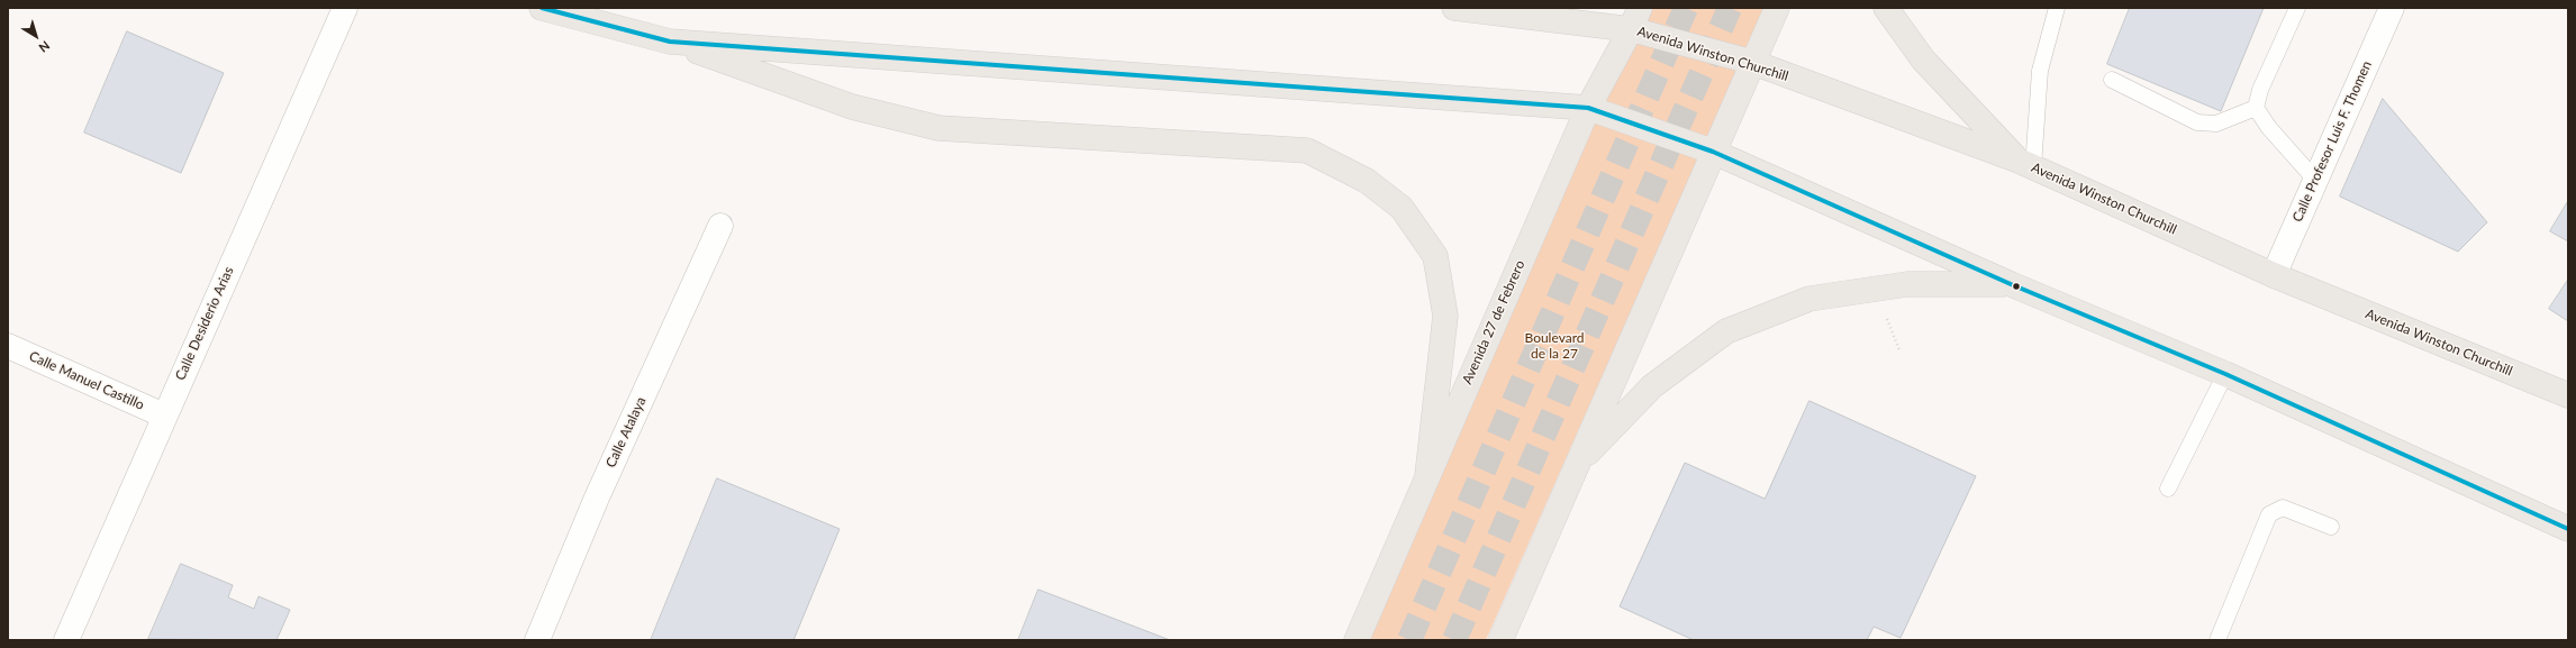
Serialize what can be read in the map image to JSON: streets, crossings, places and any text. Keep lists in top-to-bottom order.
{
  "streets": {
    "main road": ["Avenida Winston Churchill", "Avenida 27 de Febrero"],
    "street": [
      "Calle Profesor Luis F. Thomen",
      "Calle Desiderio Arias",
      "Calle Manuel Castillo",
      "Calle Atalaya"
    ]
  },
  "crossings": [
    ["Avenida Winston Churchill", "Calle Profesor Luis F. Thomen"],
    ["Avenida Winston Churchill", "Avenida 27 de Febrero"],
    ["Calle Desiderio Arias", "Calle Manuel Castillo"]
  ],
  "parks": ["Boulevard de la 27"],
  "north": "bottom right"
}
